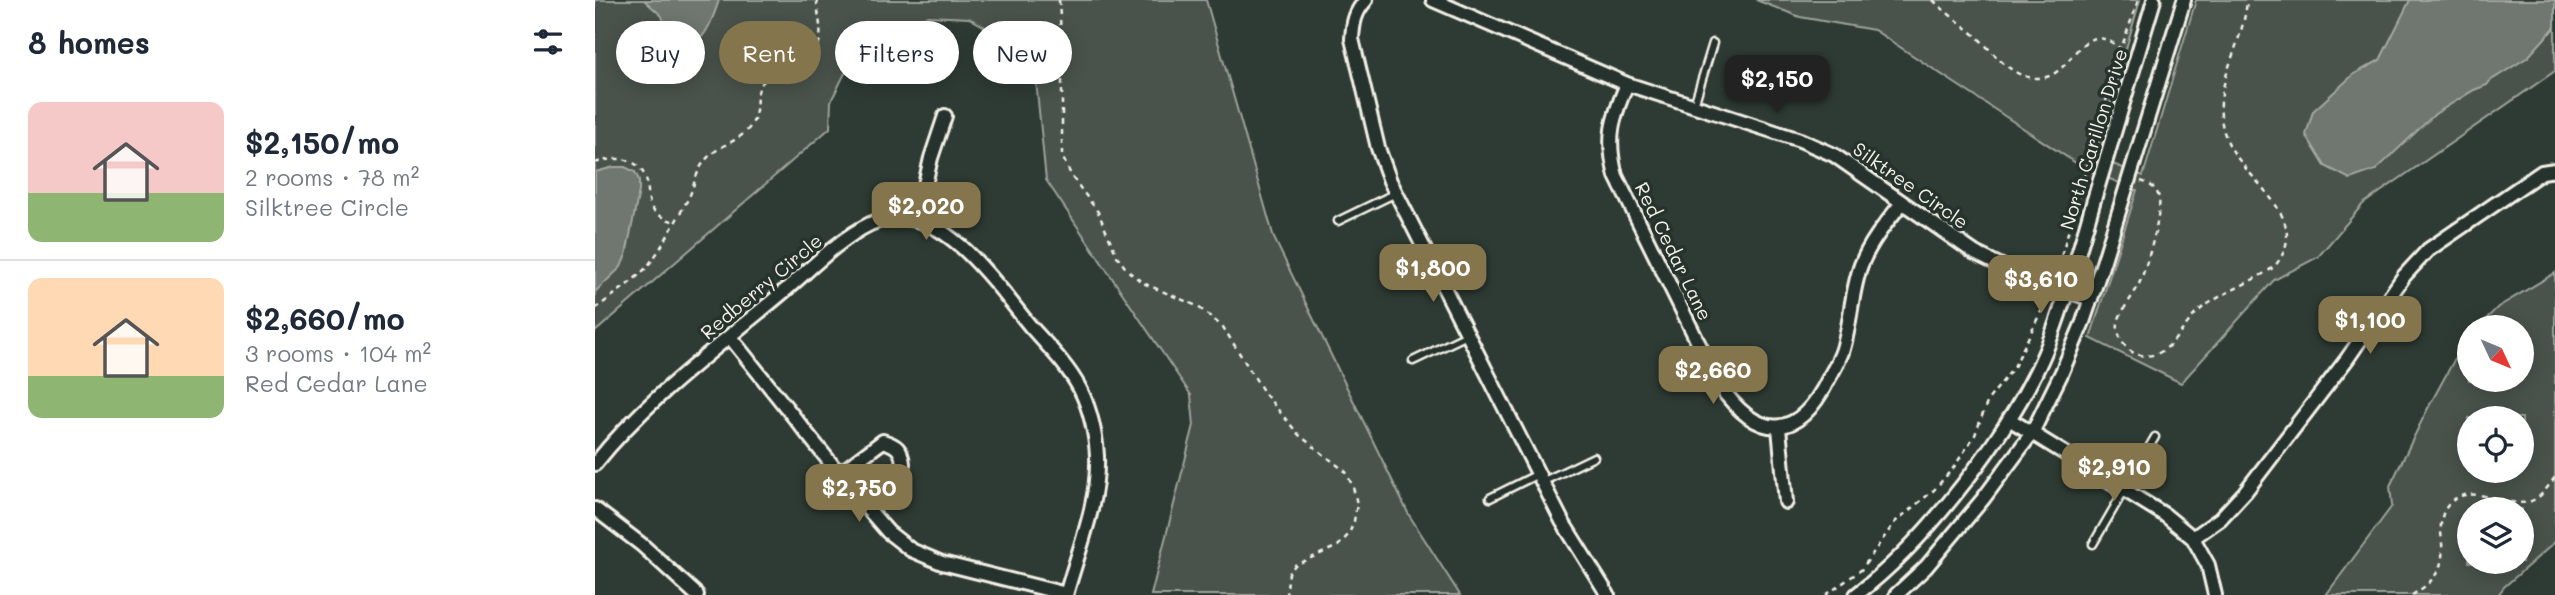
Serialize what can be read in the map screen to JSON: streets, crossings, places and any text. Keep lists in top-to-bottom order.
{
  "streets": {
    "street": [
      "North Carillon Drive",
      "Silktree Circle",
      "Red Cedar Lane",
      "Redberry Circle"
    ]
  },
  "crossings": [
    ["North Carillon Drive", "Silktree Circle"],
    ["Silktree Circle", "Red Cedar Lane"]
  ],
  "north": "bottom right",
  "page": {
    "heading": "8 homes",
    "chip": [
      "Buy",
      "Rent",
      "Filters",
      "New"
    ],
    "price": [
      "$2,150",
      "$2,020",
      "$1,800",
      "$3,610",
      "$1,100",
      "$2,660",
      "$2,910",
      "$2,750"
    ],
    "list": [
      {
        "name": "$2,150/mo",
        "note": "2 rooms · 78 m² · Silktree Circle"
      },
      {
        "name": "$2,660/mo",
        "note": "3 rooms · 104 m² · Red Cedar Lane"
      }
    ]
  }
}
